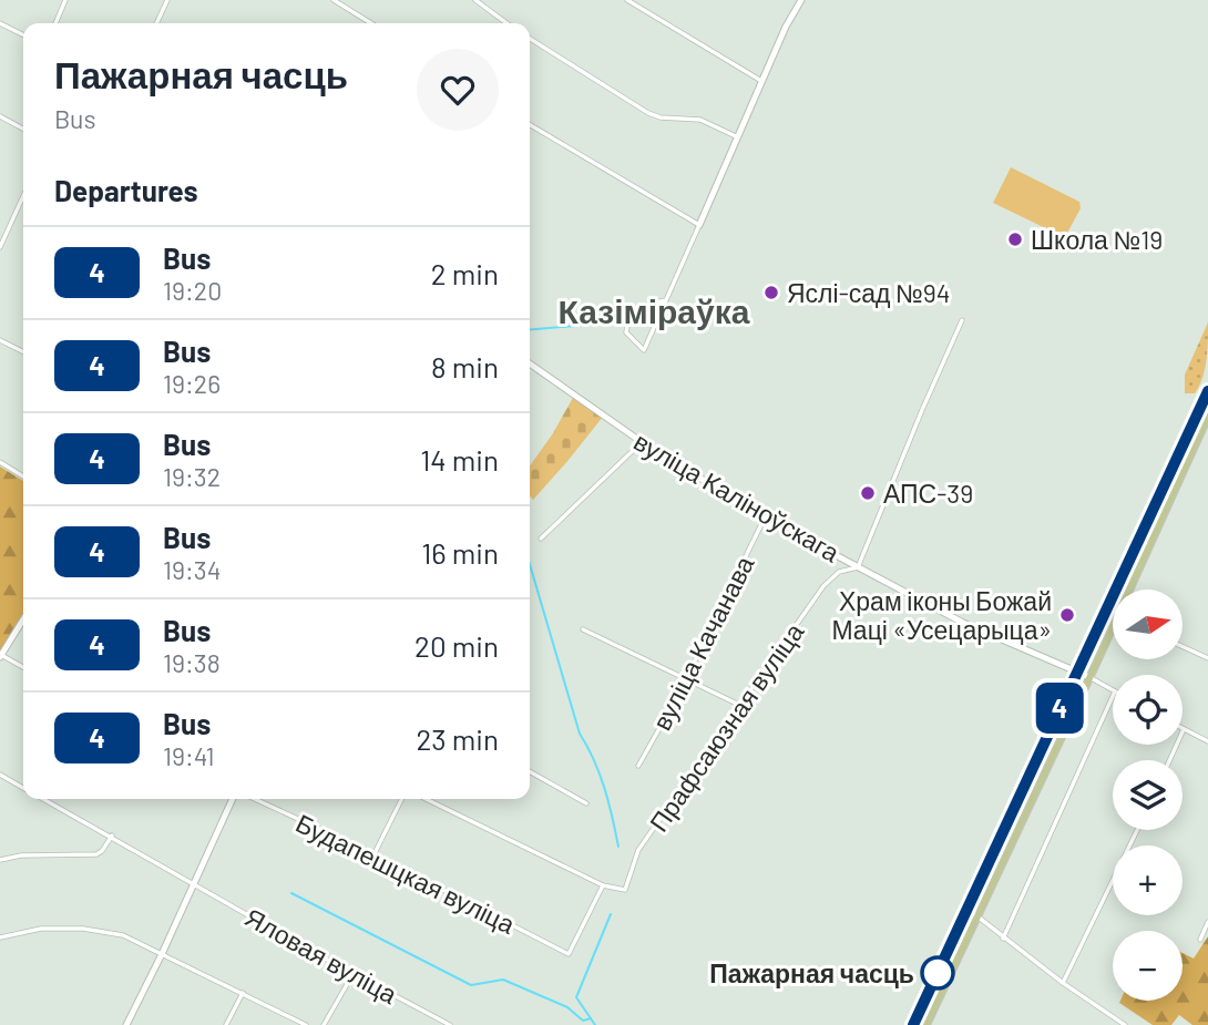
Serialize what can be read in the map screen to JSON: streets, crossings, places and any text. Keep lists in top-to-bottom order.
{
  "streets": {
    "main road": ["вуліца Каліноўскага"],
    "street": [
      "вуліца Качанава",
      "Прафсаюзная вуліца",
      "Будапешцкая вуліца",
      "Яловая вуліца"
    ]
  },
  "crossings": [
    ["вуліца Каліноўскага", "вуліца Качанава"],
    ["вуліца Каліноўскага", "Прафсаюзная вуліца"],
    ["Прафсаюзная вуліца", "Будапешцкая вуліца"]
  ],
  "districts": ["Казіміраўка"],
  "places": [
    "Школа №19",
    "Яслі-сад №94",
    "АПС-39",
    "Храм іконы Божай Маці «Усецарыца»",
    "Пажарная часць"
  ],
  "lines": ["bus line 4"],
  "north": "right",
  "page": {
    "on_map": "4",
    "heading": [
      ["Пажарная часць", "Bus"],
      "Departures"
    ],
    "list": [
      {
        "mark": "4",
        "name": "Bus",
        "note": "19:20",
        "value": "2 min"
      },
      {
        "mark": "4",
        "name": "Bus",
        "note": "19:26",
        "value": "8 min"
      },
      {
        "mark": "4",
        "name": "Bus",
        "note": "19:32",
        "value": "14 min"
      },
      {
        "mark": "4",
        "name": "Bus",
        "note": "19:34",
        "value": "16 min"
      },
      {
        "mark": "4",
        "name": "Bus",
        "note": "19:38",
        "value": "20 min"
      },
      {
        "mark": "4",
        "name": "Bus",
        "note": "19:41",
        "value": "23 min"
      }
    ],
    "map_buttons": ["+", "−"]
  }
}
